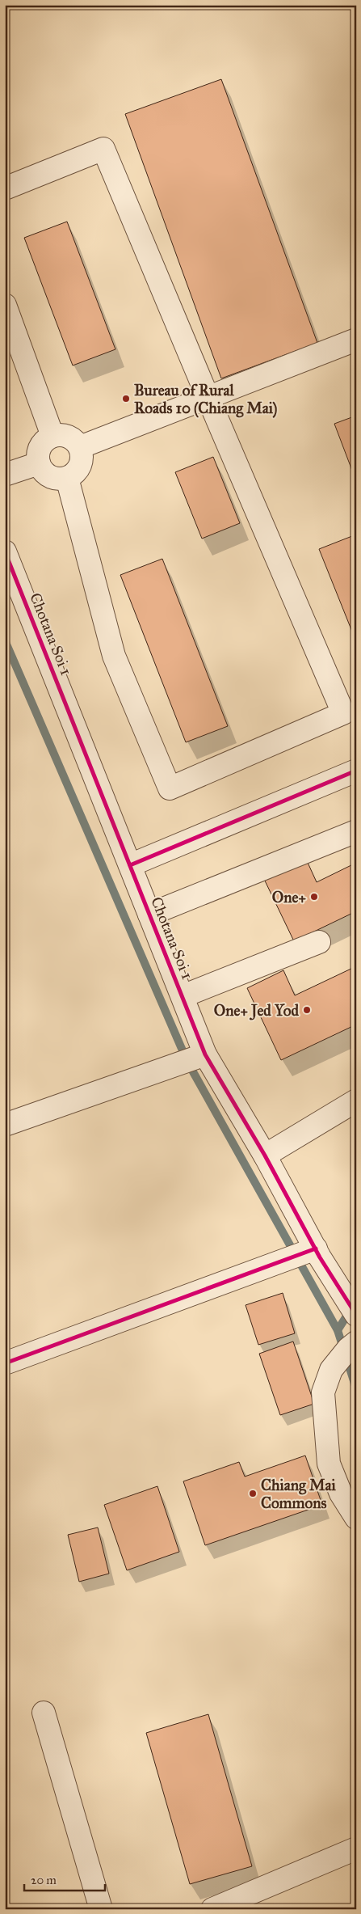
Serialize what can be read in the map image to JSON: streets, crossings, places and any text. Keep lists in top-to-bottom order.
{
  "streets": {
    "street": ["Chotana Soi 1"]
  },
  "places": [
    "Bureau of Rural Roads 10 (Chiang Mai)",
    "One+",
    "One+ Jed Yod",
    "Chiang Mai Commons"
  ],
  "scale_bar": "20 m"
}
